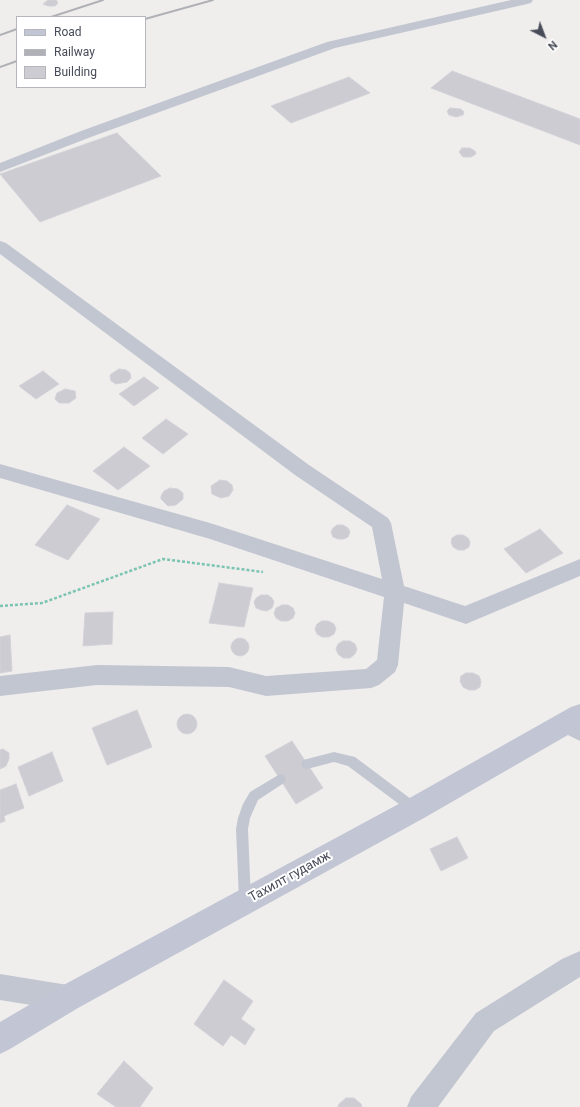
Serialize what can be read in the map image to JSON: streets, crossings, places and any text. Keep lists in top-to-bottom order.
{
  "streets": {
    "main road": ["Тахилт гудамж"]
  },
  "legend": ["Road", "Railway", "Building"],
  "north": "bottom right"
}
